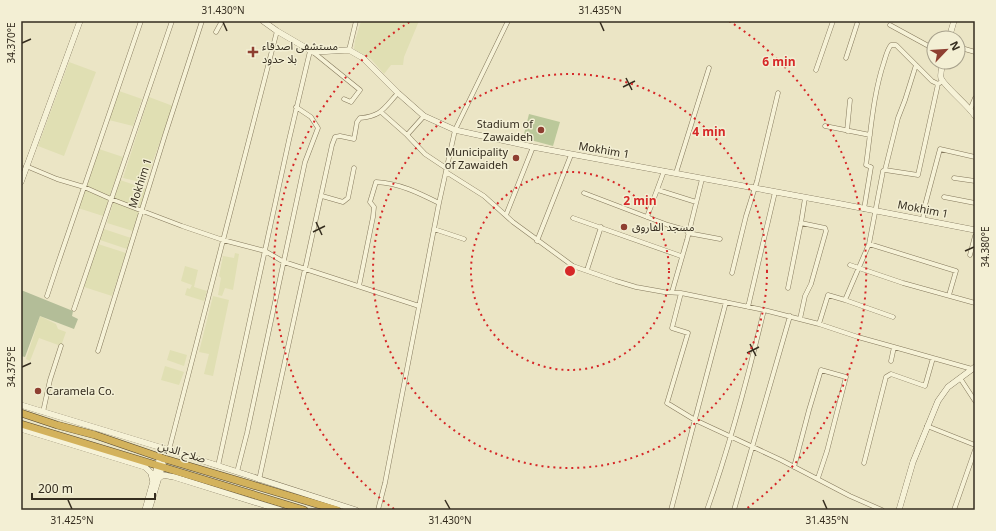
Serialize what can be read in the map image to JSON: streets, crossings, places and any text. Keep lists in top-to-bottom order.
{
  "streets": {
    "highway": ["صلاح الدين"],
    "street": ["Mokhim 1"]
  },
  "places": {
    "health": ["مستشفى اصدقاء بلا حدود"],
    "other": [
      "Stadium of Zawaideh",
      "Municipality of Zawaideh",
      "مسجد الفاروق",
      "Caramela Co."
    ]
  },
  "scale_bar": "200 m",
  "north": "top right",
  "coordinates": [
    "31.430°N",
    "31.435°N",
    "34.370°E",
    "34.380°E",
    "34.375°E",
    "31.425°N"
  ],
  "rings": ["6 min", "4 min", "2 min"]
}
